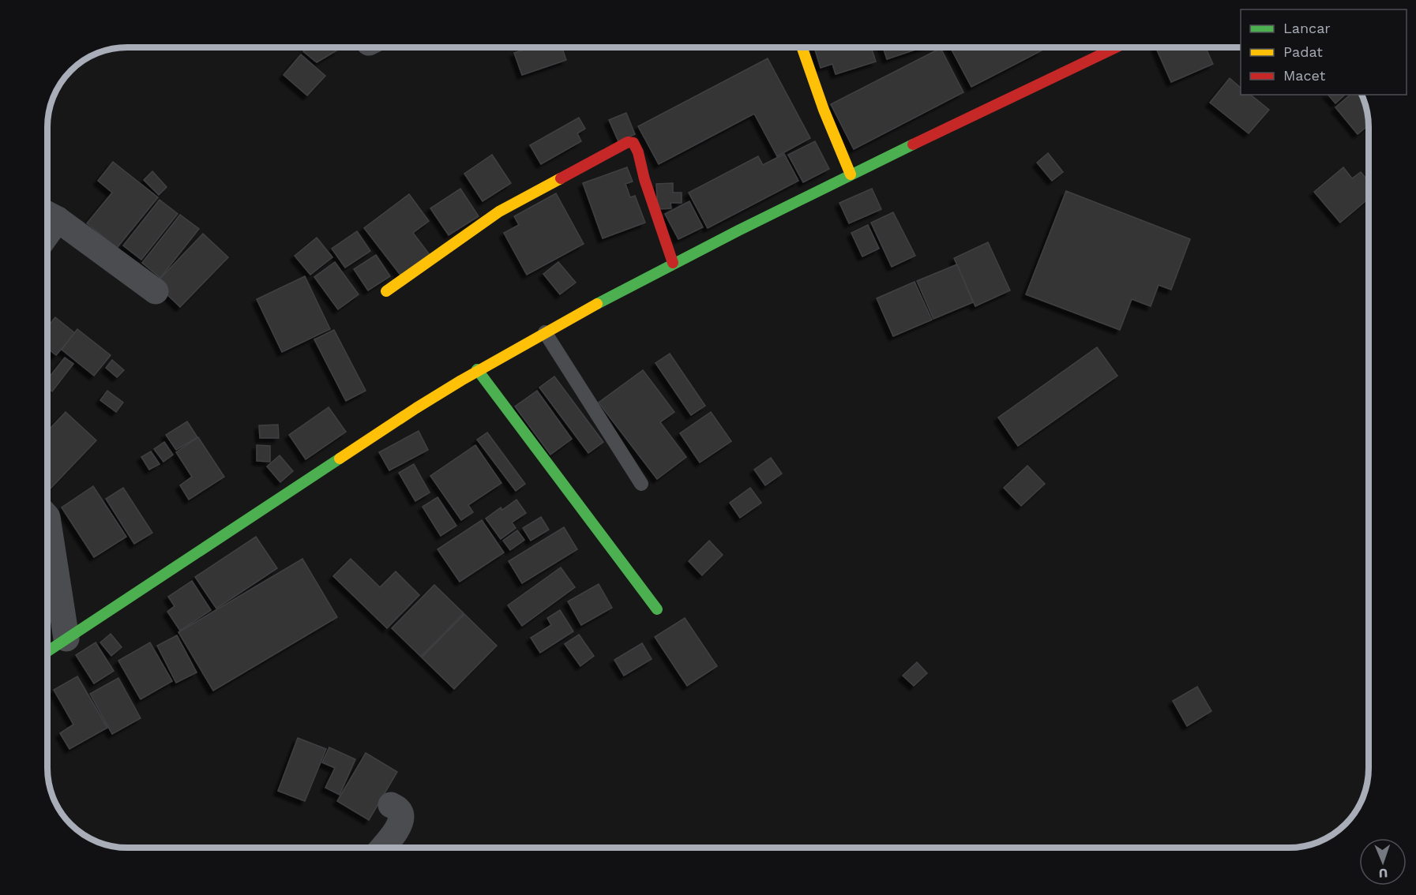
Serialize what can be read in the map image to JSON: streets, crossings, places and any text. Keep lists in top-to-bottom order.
{
  "legend": ["Lancar", "Padat", "Macet"],
  "north": "bottom"
}
